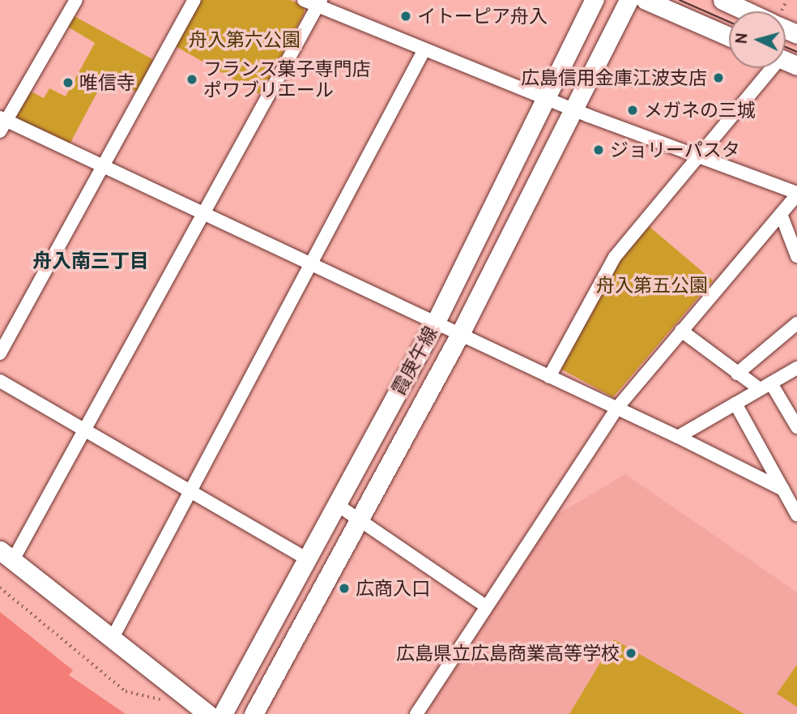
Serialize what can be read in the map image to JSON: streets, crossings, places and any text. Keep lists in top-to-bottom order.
{
  "streets": {
    "street": ["霞庚午線"]
  },
  "districts": ["舟入南三丁目"],
  "parks": ["舟入第六公園", "舟入第五公園"],
  "places": [
    "イトーピア舟入",
    "広島信用金庫江波支店",
    "フランス菓子専門店 ポワブリエール",
    "唯信寺",
    "メガネの三城",
    "ジョリーパスタ",
    "広商入口",
    "広島県立広島商業高等学校"
  ],
  "north": "left"
}
